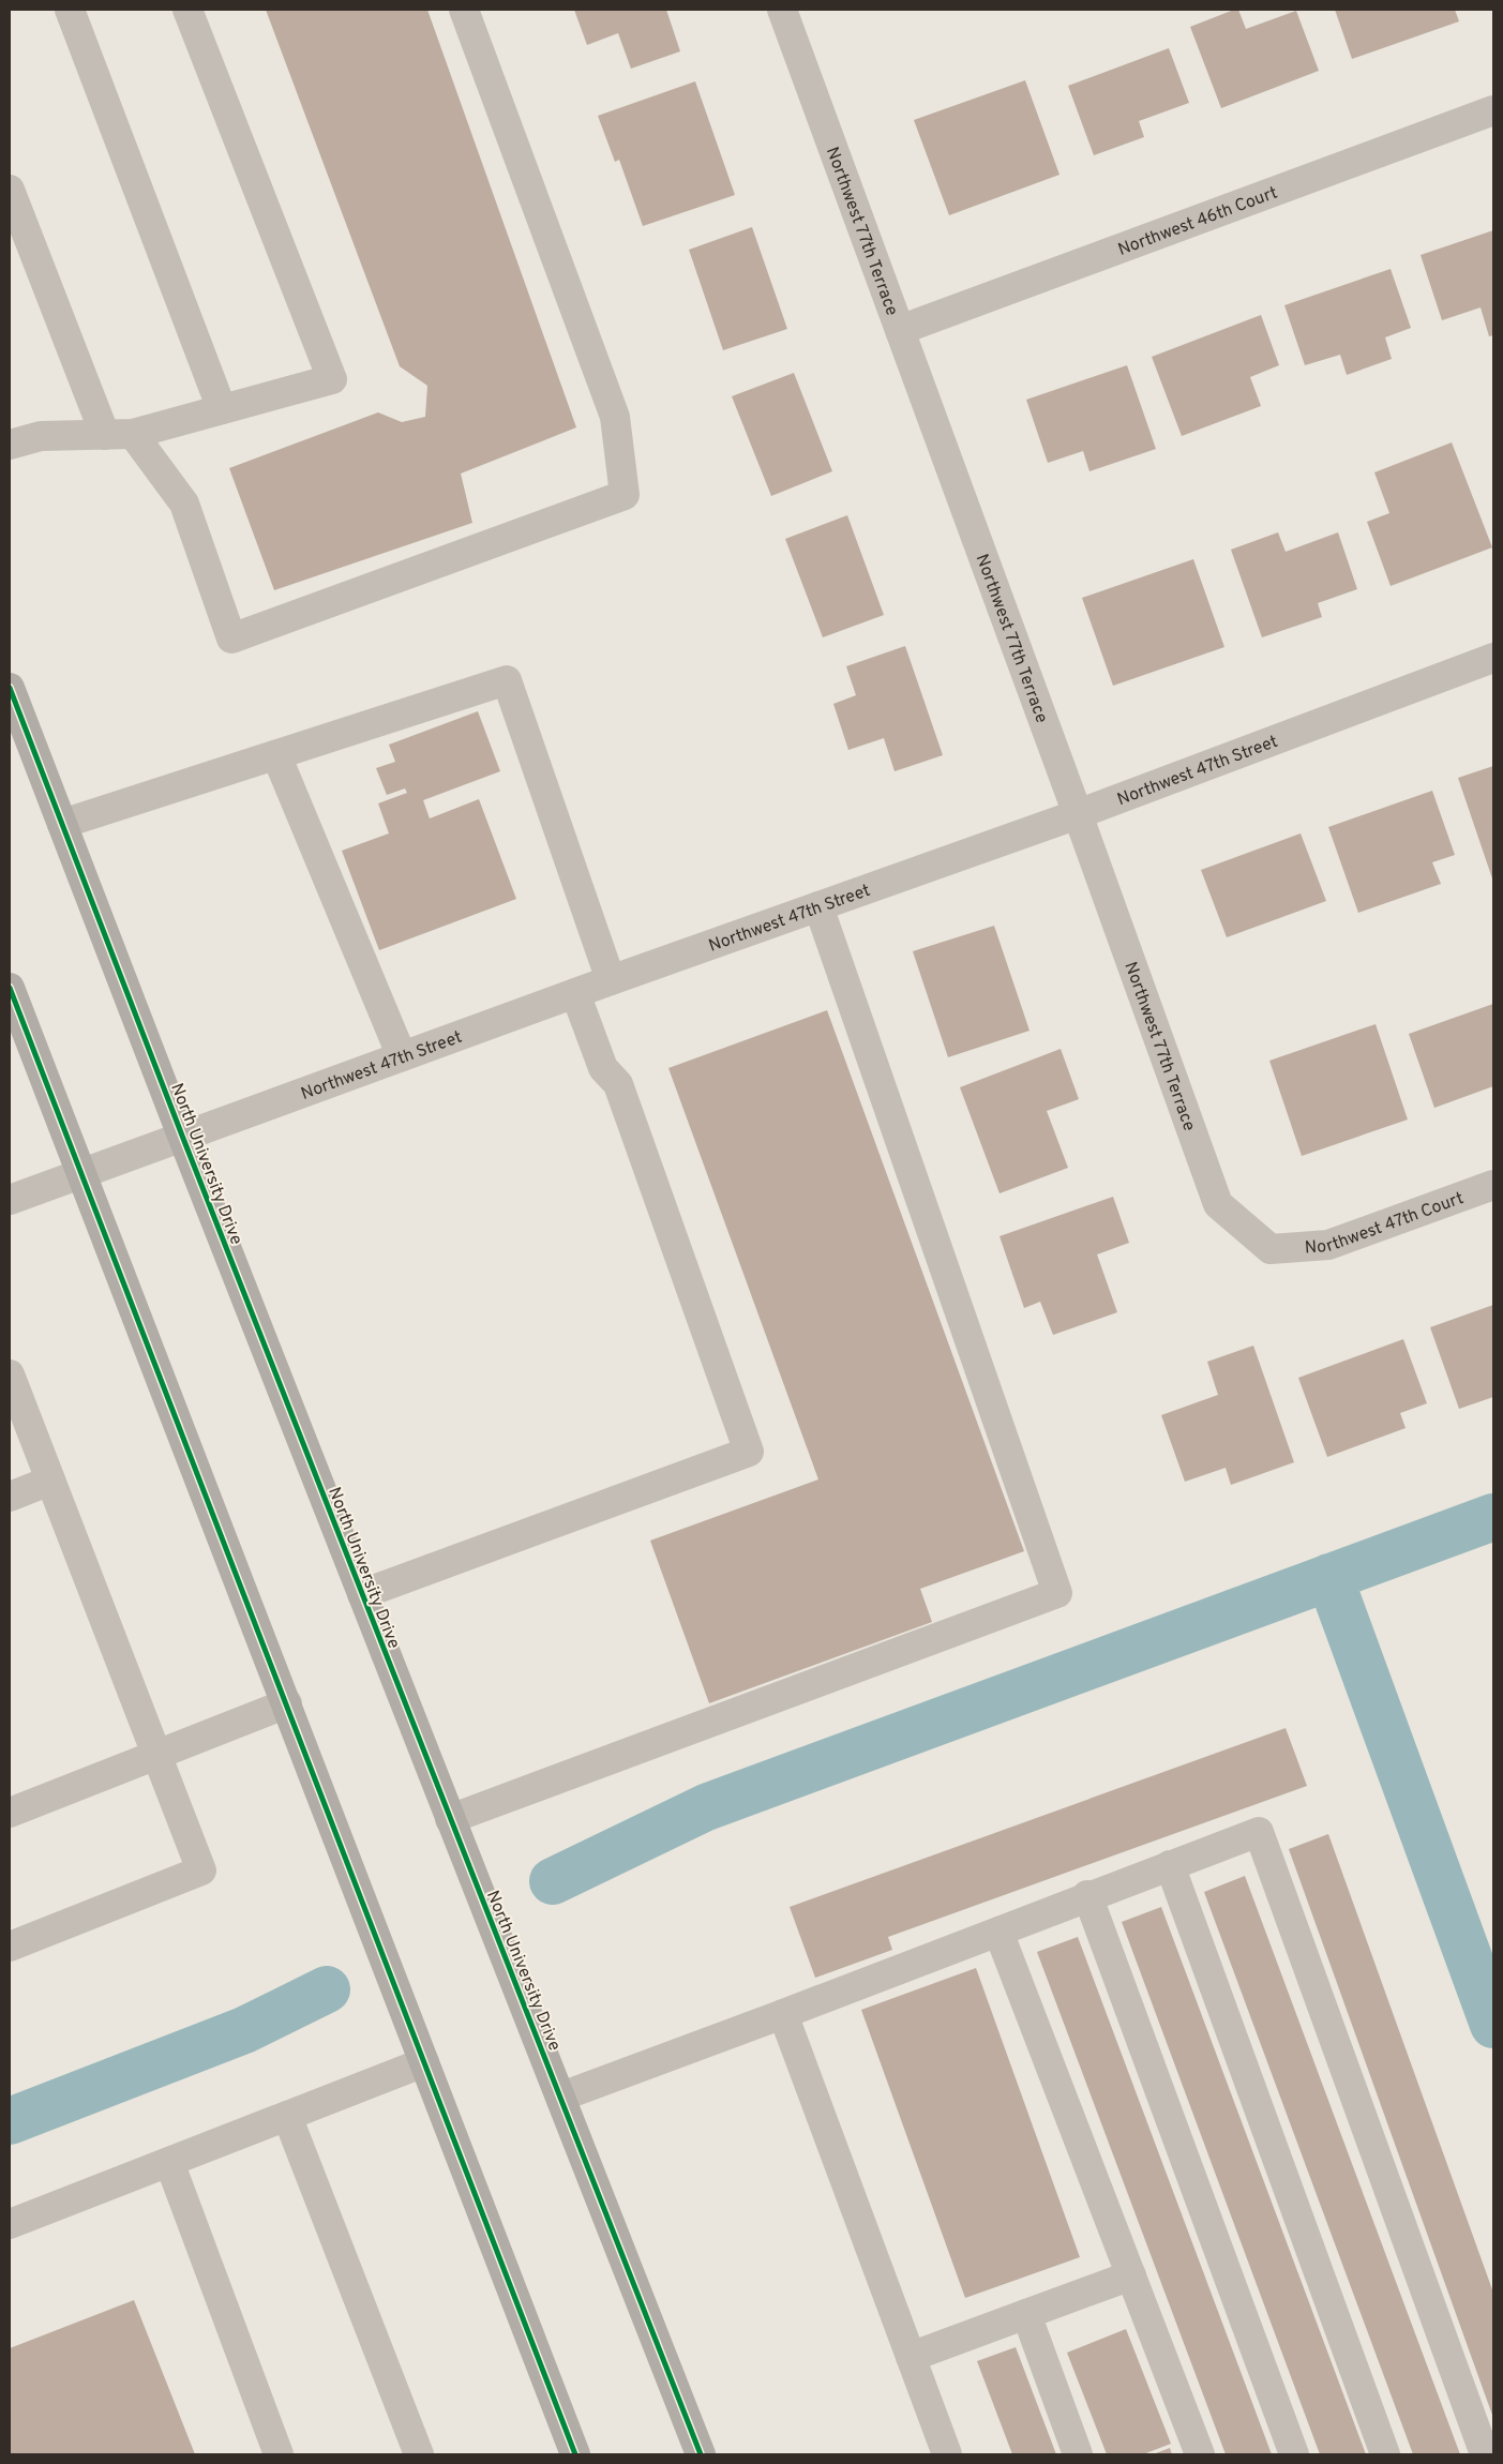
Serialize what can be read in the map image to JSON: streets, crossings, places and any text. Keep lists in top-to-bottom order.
{
  "streets": {
    "main road": ["North University Drive"],
    "street": [
      "Northwest 46th Court",
      "Northwest 77th Terrace",
      "Northwest 47th Street",
      "Northwest 47th Court"
    ]
  },
  "crossings": [
    ["Northwest 46th Court", "Northwest 77th Terrace"],
    ["Northwest 77th Terrace", "Northwest 47th Street"],
    ["Northwest 77th Terrace", "Northwest 47th Court"],
    ["Northwest 47th Street", "North University Drive"]
  ]
}
